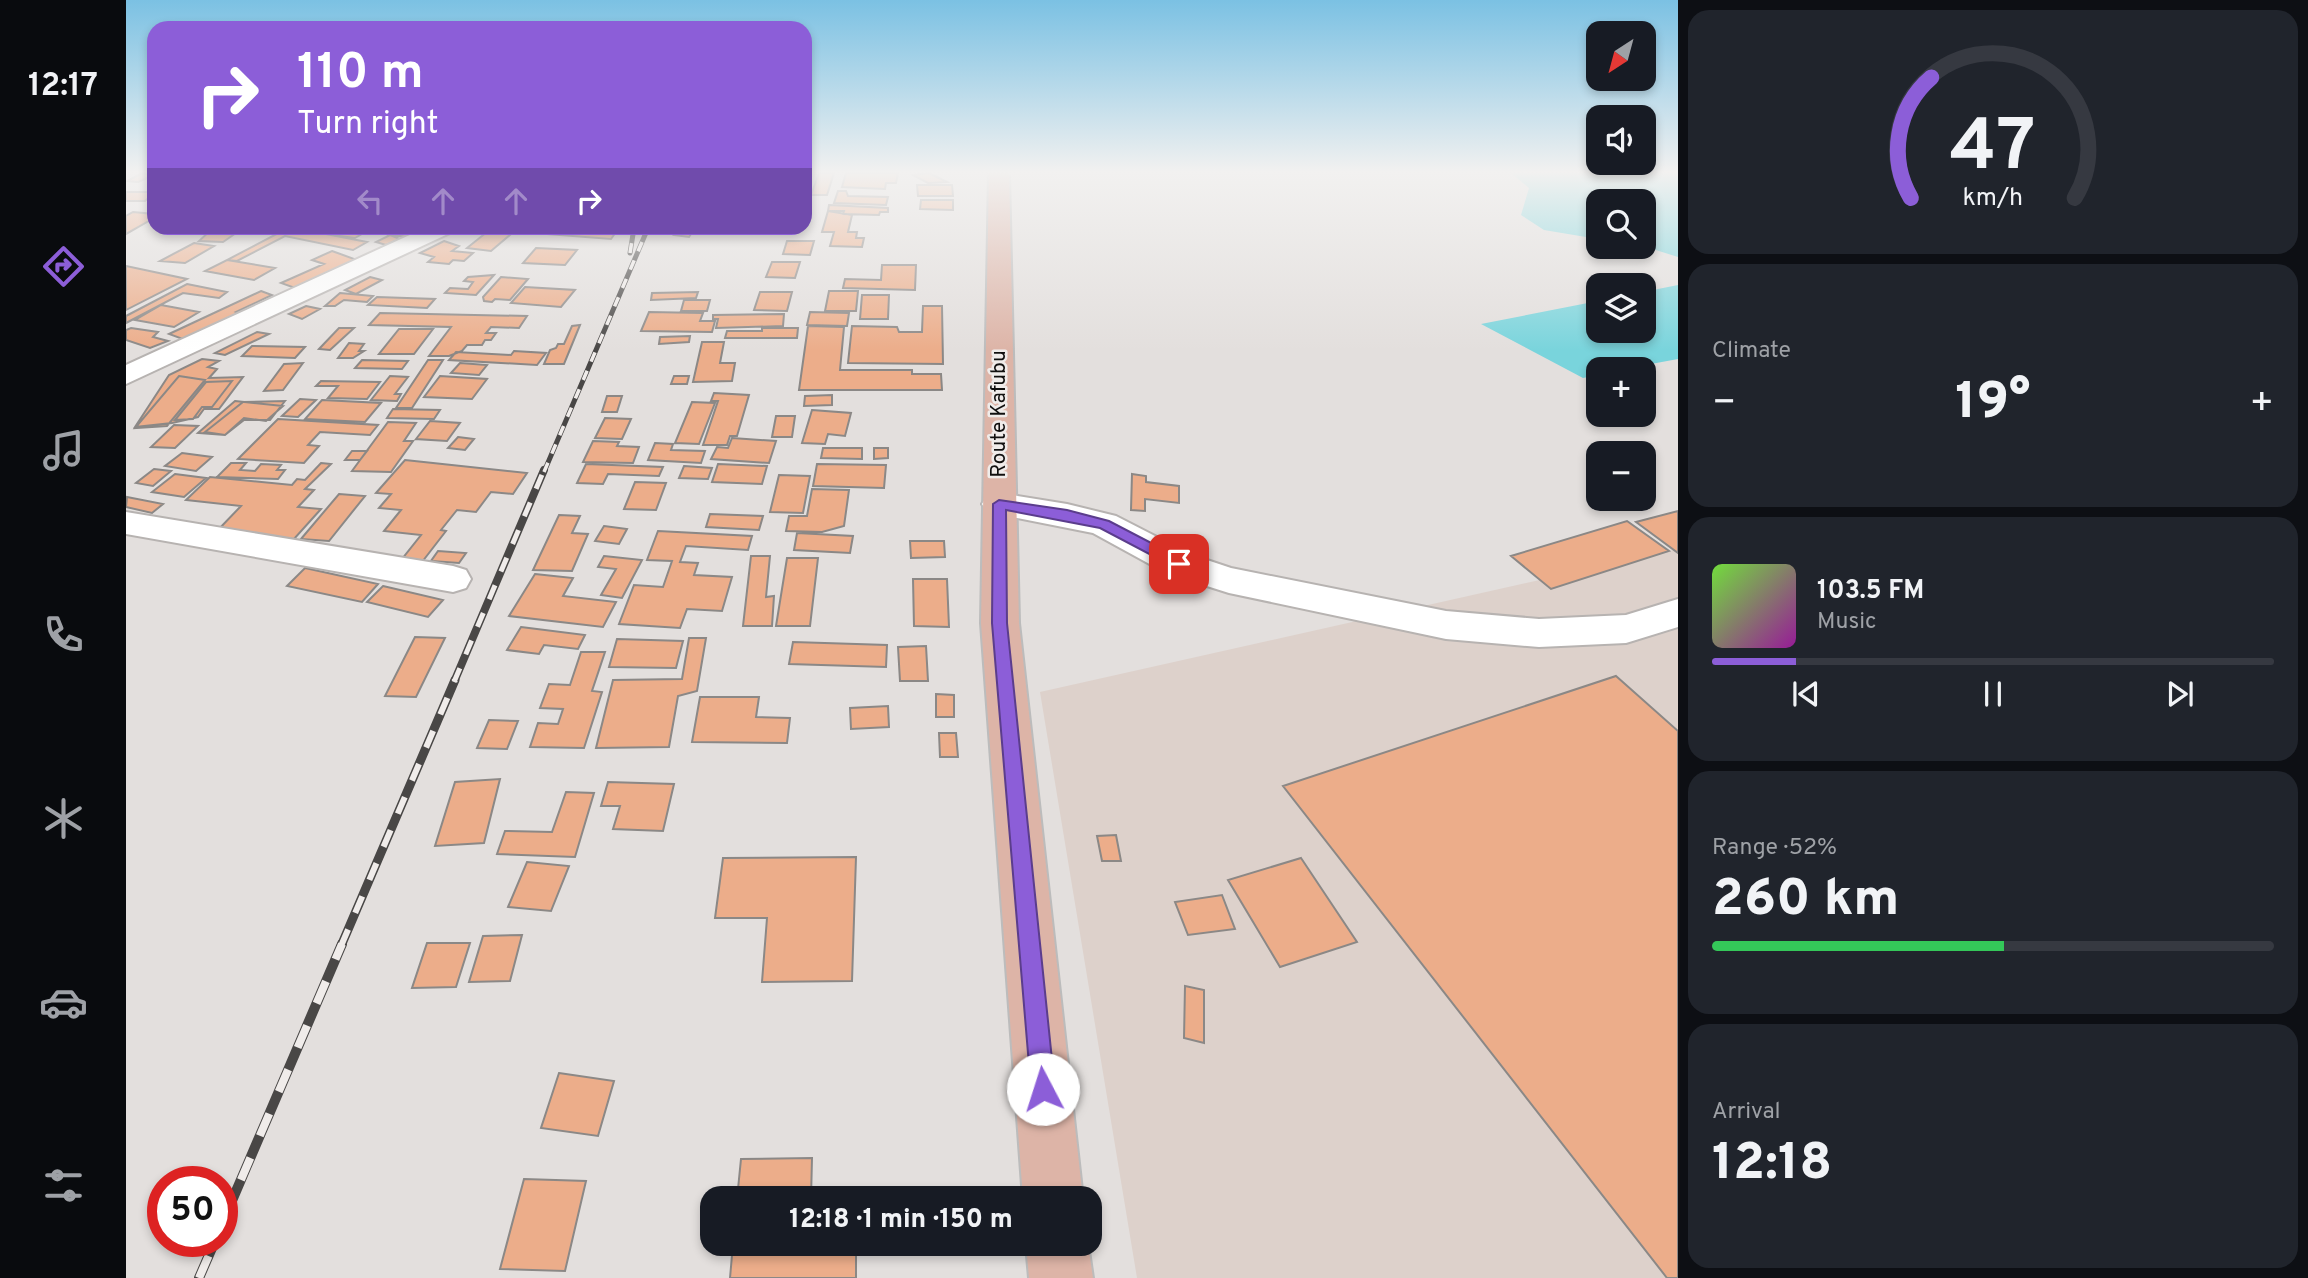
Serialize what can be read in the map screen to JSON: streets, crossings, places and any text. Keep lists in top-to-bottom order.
{
  "streets": {
    "main road": ["Route Kafubu"]
  },
  "north": "bottom left",
  "page": {
    "tabs": "12:17",
    "map_buttons": ["+", "−"],
    "turn": ["110 m", "Turn right"],
    "tile": [
      "Climate",
      ["Range · 52%", "260 km"],
      ["Arrival", "12:18"]
    ],
    "heat": ["−", "19°", "+"],
    "song": ["103.5 FM", "Music"],
    "limit": "50",
    "trip": "12:18 · 1 min · 150 m",
    "gauge": ["47", "km/h"]
  }
}
